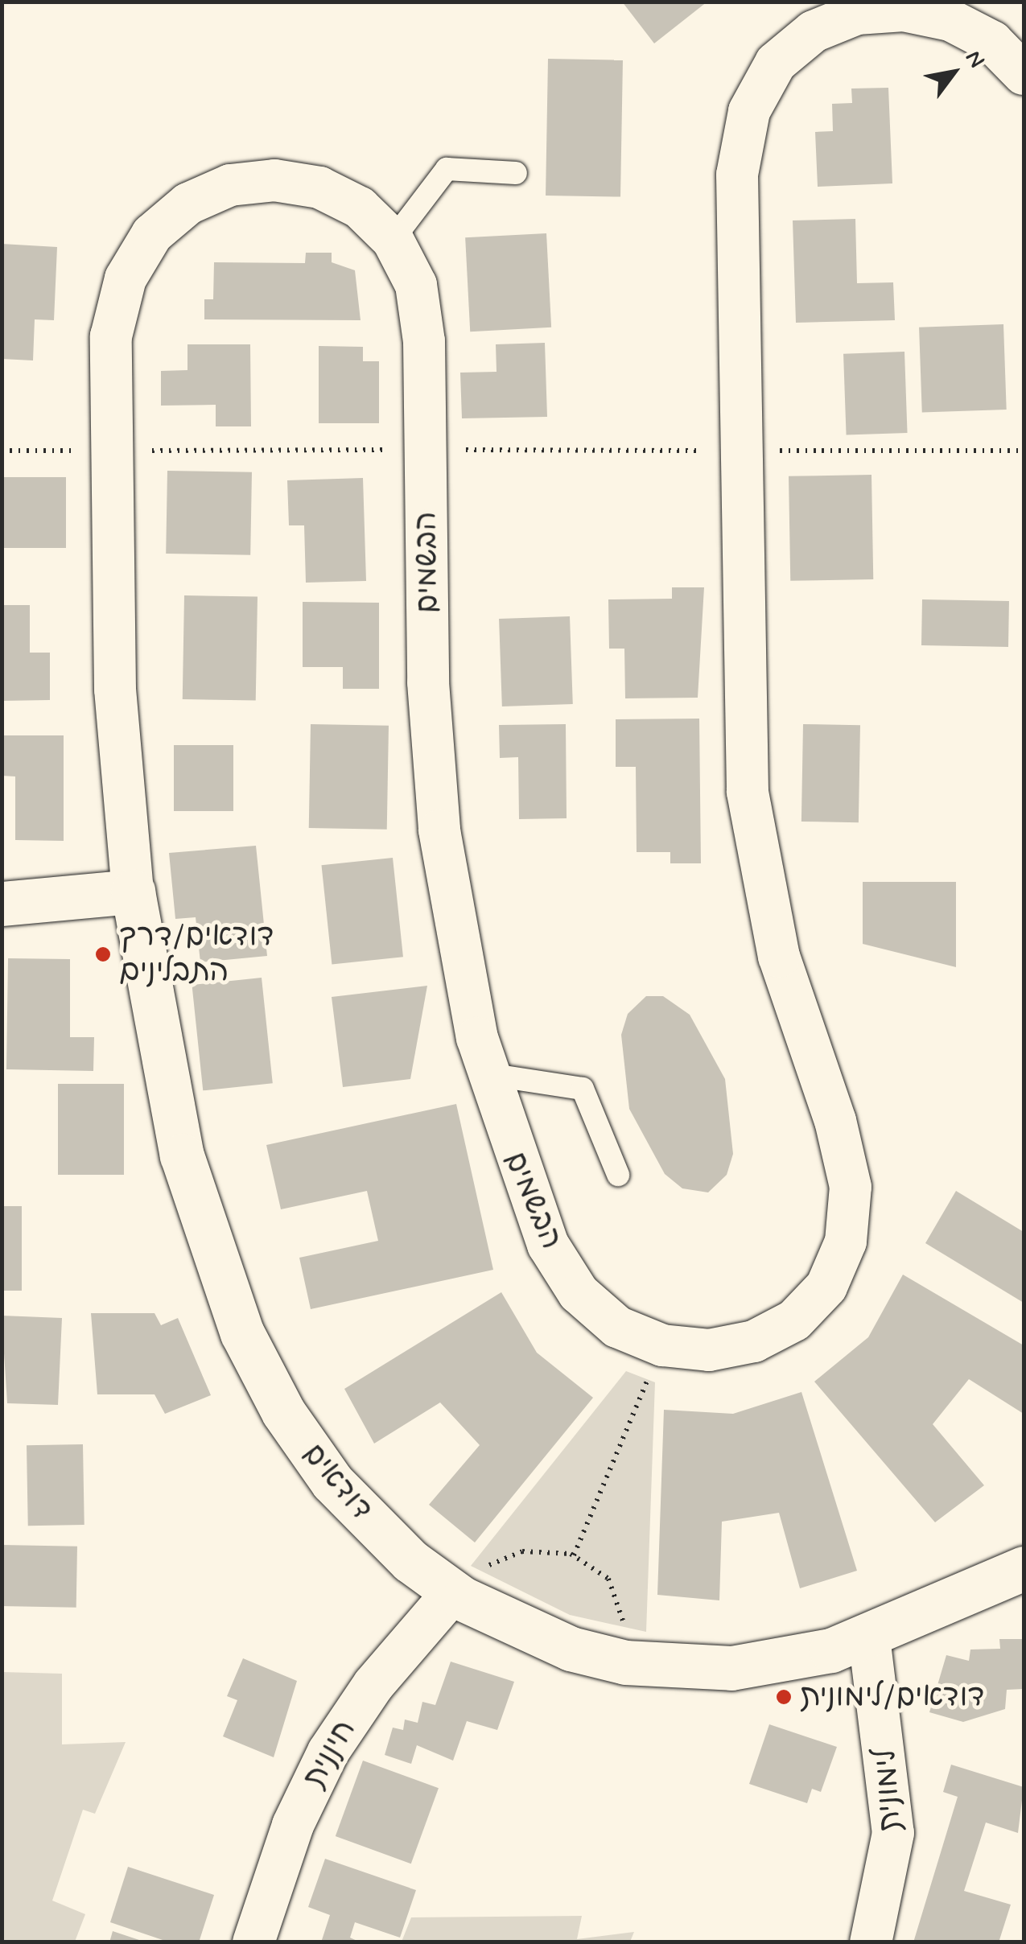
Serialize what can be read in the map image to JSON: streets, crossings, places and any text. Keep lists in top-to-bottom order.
{
  "streets": {
    "street": [
      "הבשמים",
      "דודאים",
      "חיננית",
      "לימונית"
    ]
  },
  "crossings": [
    ["הבשמים", "דודאים"],
    ["דודאים", "חיננית"],
    ["דודאים", "לימונית"]
  ],
  "places": ["דודאים/דרך התבלינים", "דודאים/לימונית"],
  "north": "top right"
}
